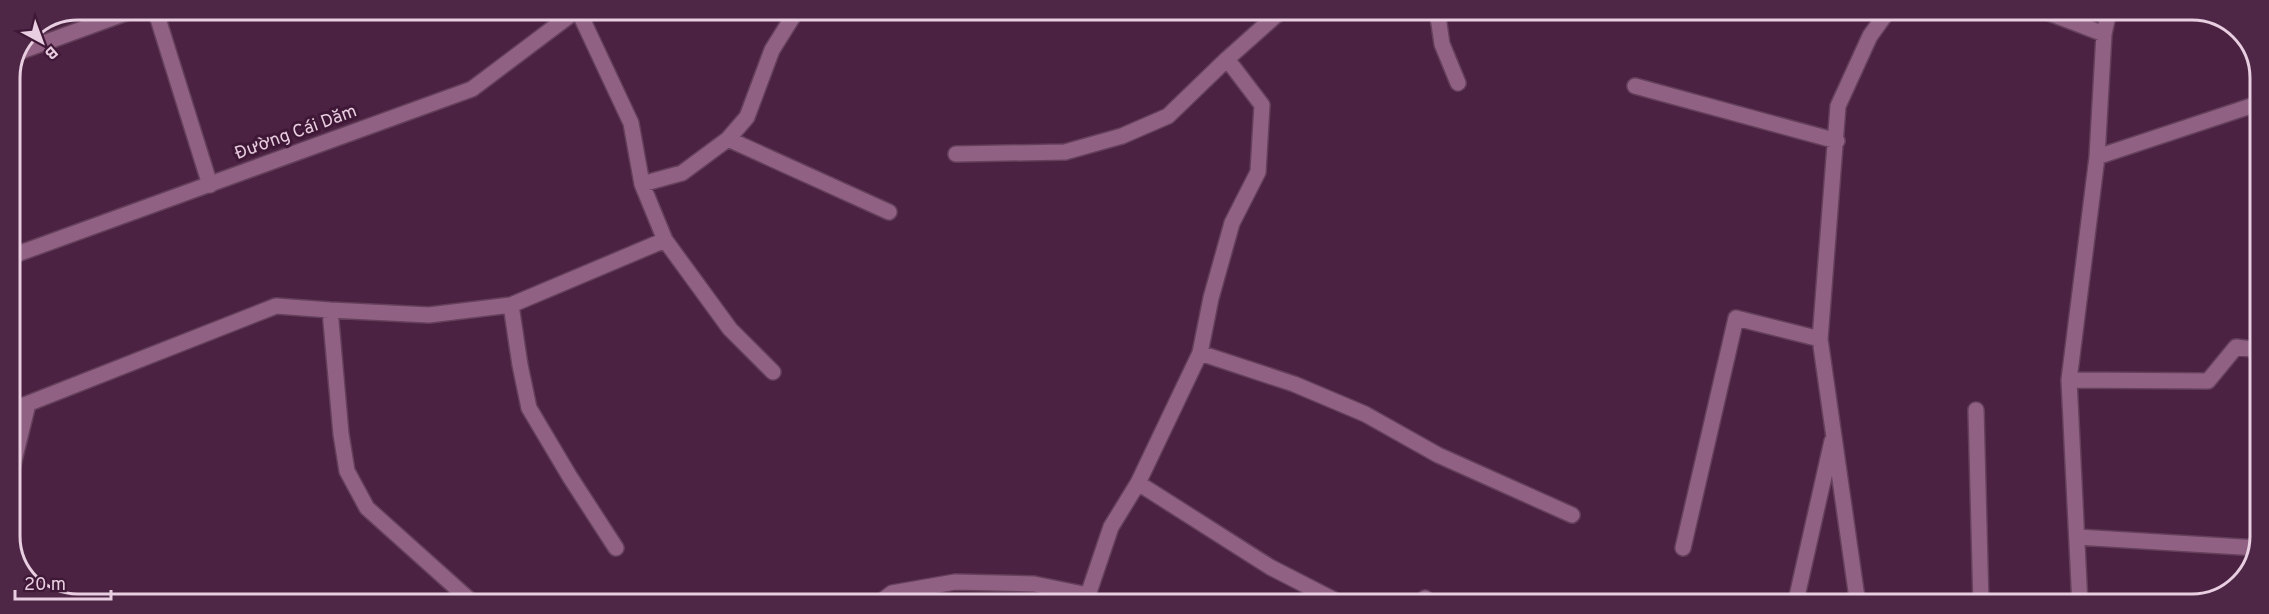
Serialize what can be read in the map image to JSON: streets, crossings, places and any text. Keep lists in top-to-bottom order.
{
  "streets": {
    "street": ["Đường Cái Dăm"]
  },
  "scale_bar": "20 m",
  "north": "bottom right"
}
